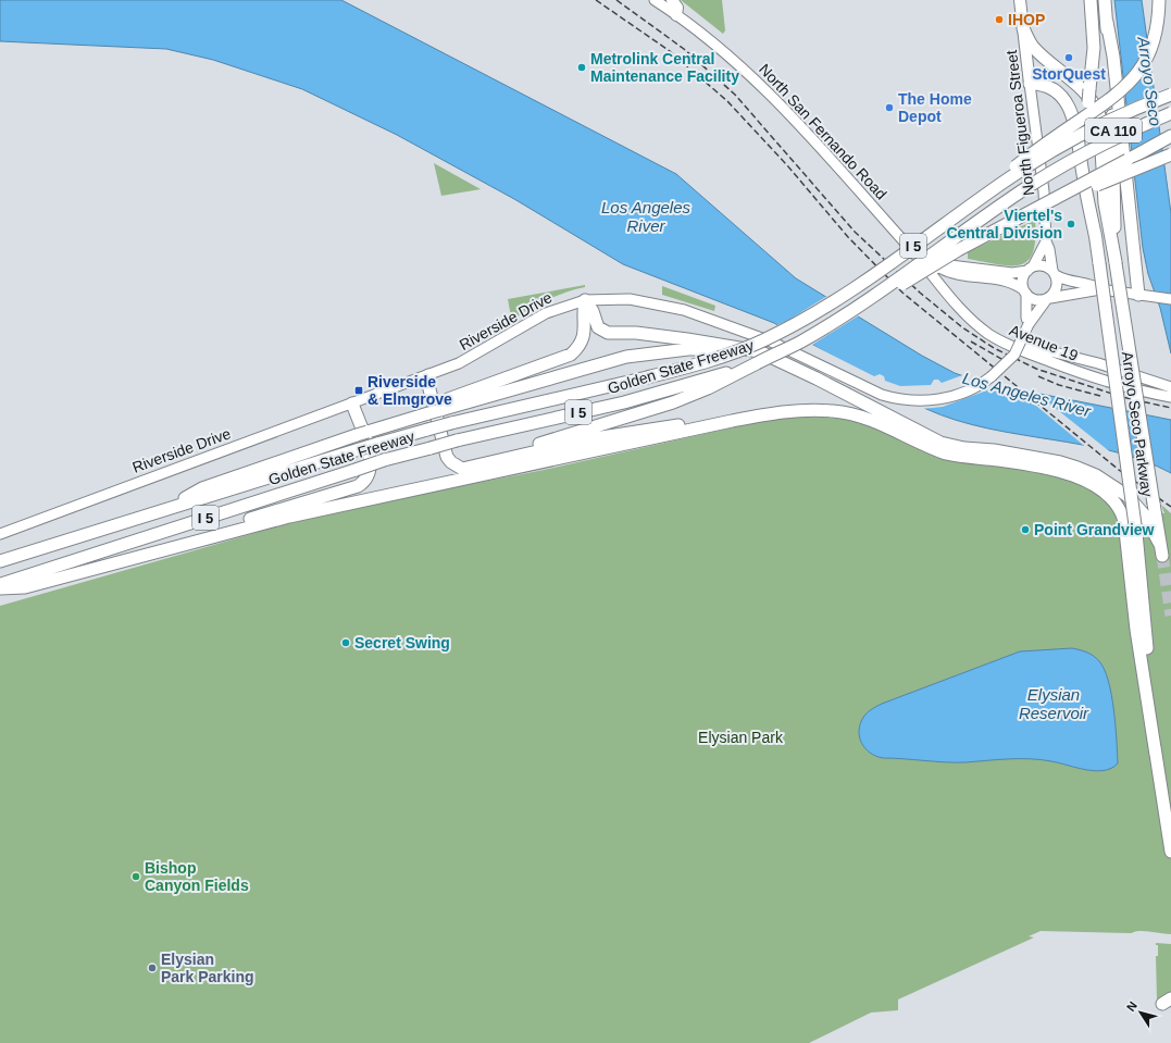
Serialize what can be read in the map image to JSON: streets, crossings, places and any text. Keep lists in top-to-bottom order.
{
  "streets": {
    "highway": [
      "CA 110",
      "I 5",
      "Golden State Freeway",
      "Arroyo Seco Parkway"
    ],
    "main road": [
      "North Figueroa Street",
      "North San Fernando Road",
      "Riverside Drive",
      "Avenue 19"
    ]
  },
  "crossings": [
    ["North Figueroa Street", "Riverside Drive"],
    ["North San Fernando Road", "Avenue 19"]
  ],
  "water": ["Arroyo Seco", "Los Angeles River", "Elysian Reservoir"],
  "parks": ["Elysian Park"],
  "places": {
    "other": [
      "IHOP",
      "StorQuest",
      "Metrolink Central Maintenance Facility",
      "The Home Depot",
      "Viertel's Central Division",
      "Point Grandview",
      "Secret Swing",
      "Bishop Canyon Fields",
      "Elysian Park Parking"
    ],
    "transit": ["Riverside & Elmgrove"]
  },
  "north": "top left"
}
